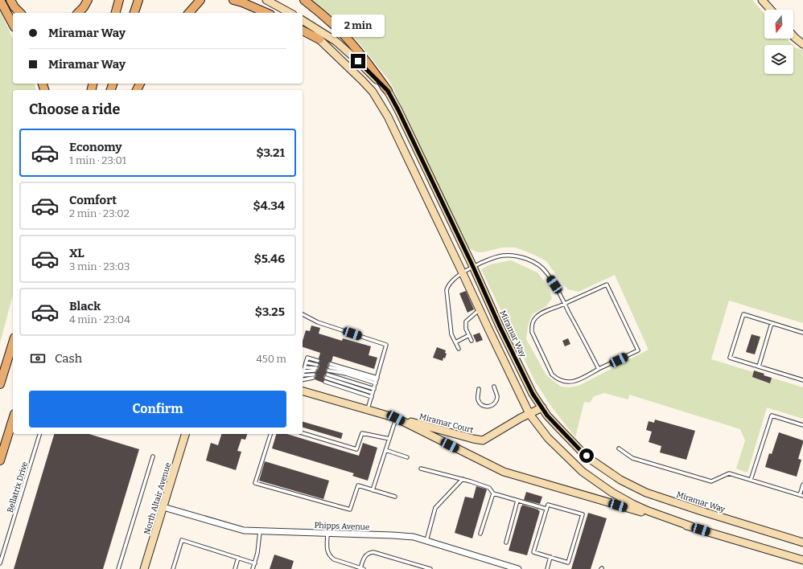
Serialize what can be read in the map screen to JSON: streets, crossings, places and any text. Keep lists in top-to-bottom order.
{
  "streets": {
    "main road": ["Miramar Way", "Miramar Court", "North Altair Avenue"],
    "street": ["Phipps Avenue"],
    "lane": ["Bellatrix Drive"]
  },
  "crossings": [
    ["Miramar Way", "Miramar Court"],
    ["North Altair Avenue", "Phipps Avenue"]
  ],
  "north": "bottom",
  "page": {
    "banner": ["Miramar Way", "Miramar Way"],
    "bubble": "2 min",
    "heading": "Choose a ride",
    "list": [
      {
        "name": "Economy",
        "note": "1 min · 23:01",
        "value": "$3.21"
      },
      {
        "name": "Comfort",
        "note": "2 min · 23:02",
        "value": "$4.34"
      },
      {
        "name": "XL",
        "note": "3 min · 23:03",
        "value": "$5.46"
      },
      {
        "name": "Black",
        "note": "4 min · 23:04",
        "value": "$3.25"
      }
    ],
    "pay": ["Cash", "450 m"],
    "buttons": "Confirm"
  }
}
